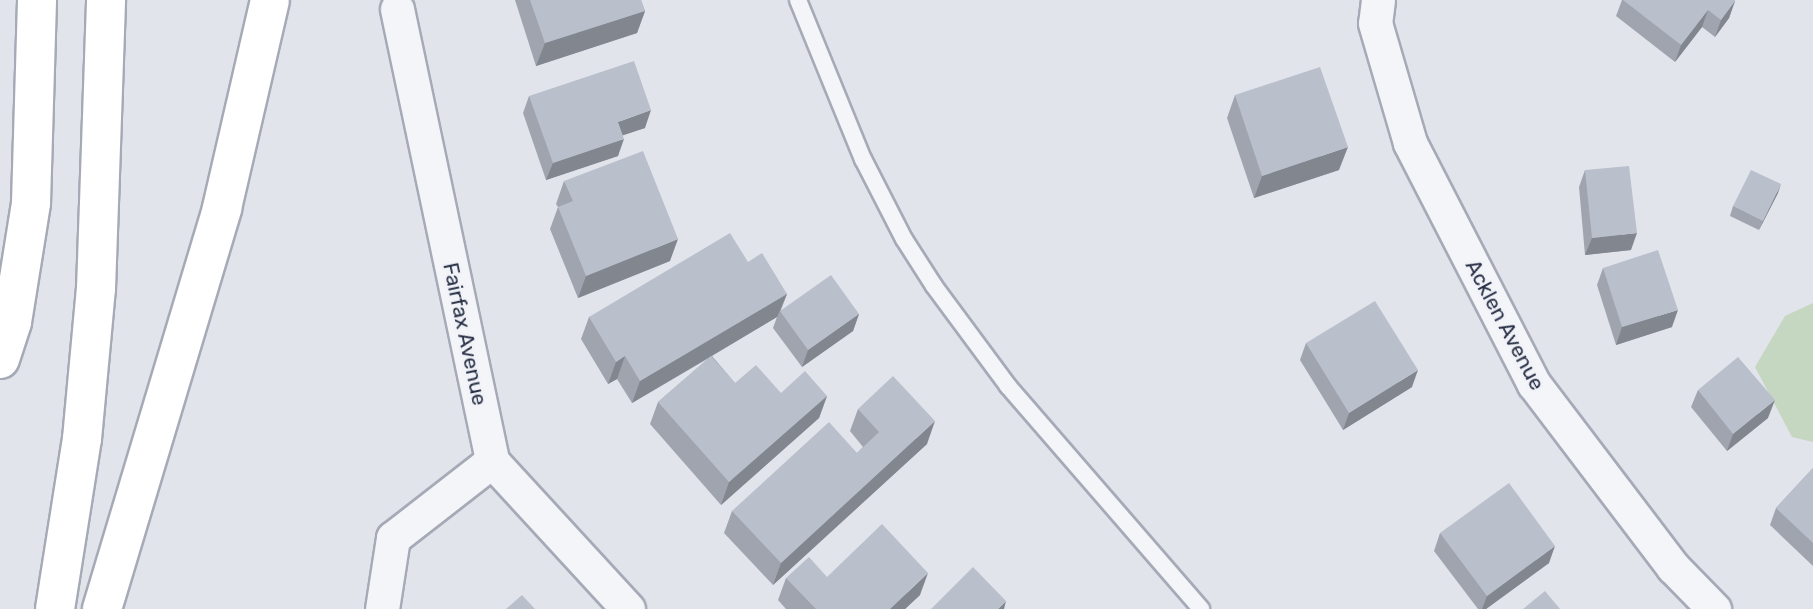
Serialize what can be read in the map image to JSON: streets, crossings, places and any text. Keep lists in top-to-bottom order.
{
  "streets": {
    "street": ["Acklen Avenue", "Fairfax Avenue"]
  }
}
